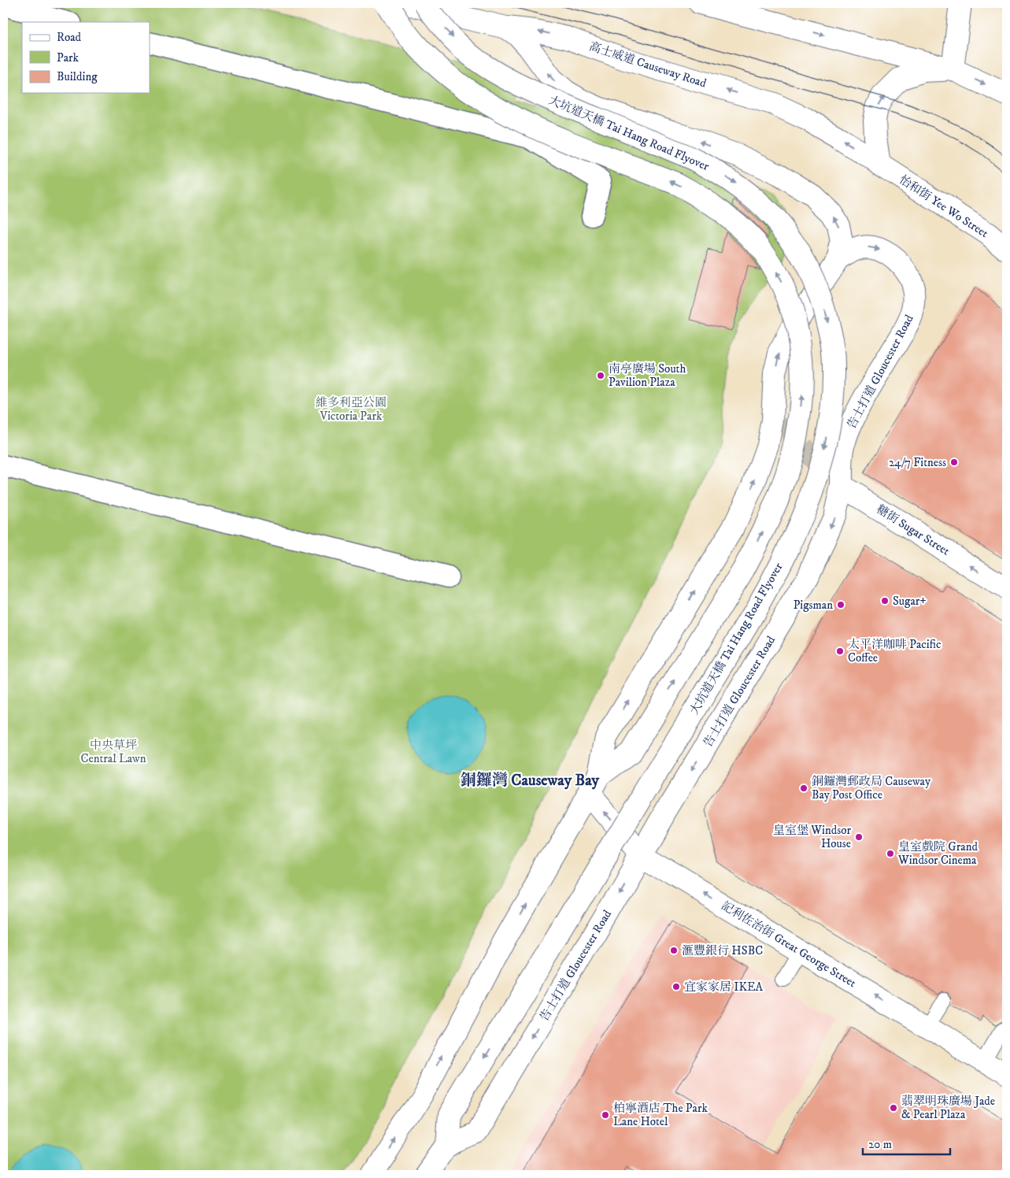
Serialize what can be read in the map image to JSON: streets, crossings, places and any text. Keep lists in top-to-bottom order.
{
  "streets": {
    "main road": [
      "高士威道 Causeway Road",
      "大坑道天橋 Tai Hang Road Flyover",
      "怡和街 Yee Wo Street",
      "告士打道 Gloucester Road",
      "糖街 Sugar Street",
      "記利佐治街 Great George Street"
    ]
  },
  "crossings": [
    ["高士威道 Causeway Road", "怡和街 Yee Wo Street"],
    ["高士威道 Causeway Road", "告士打道 Gloucester Road"],
    ["大坑道天橋 Tai Hang Road Flyover", "告士打道 Gloucester Road"],
    ["告士打道 Gloucester Road", "糖街 Sugar Street"],
    ["告士打道 Gloucester Road", "記利佐治街 Great George Street"]
  ],
  "one_way": ["糖街 Sugar Street", "記利佐治街 Great George Street"],
  "districts": ["銅鑼灣 Causeway Bay"],
  "parks": ["維多利亞公園 Victoria Park", "中央草坪 Central Lawn"],
  "places": [
    "南亭廣場 South Pavilion Plaza",
    "24/7 Fitness",
    "Sugar+",
    "Pigsman",
    "太平洋咖啡 Pacific Coffee",
    "銅鑼灣郵政局 Causeway Bay Post Office",
    "皇室堡 Windsor House",
    "皇室戲院 Grand Windsor Cinema",
    "滙豐銀行 HSBC",
    "宜家家居 IKEA",
    "翡翠明珠廣場 Jade & Pearl Plaza",
    "柏寧酒店 The Park Lane Hotel"
  ],
  "legend": ["Road", "Park", "Building"],
  "scale_bar": "20 m"
}
